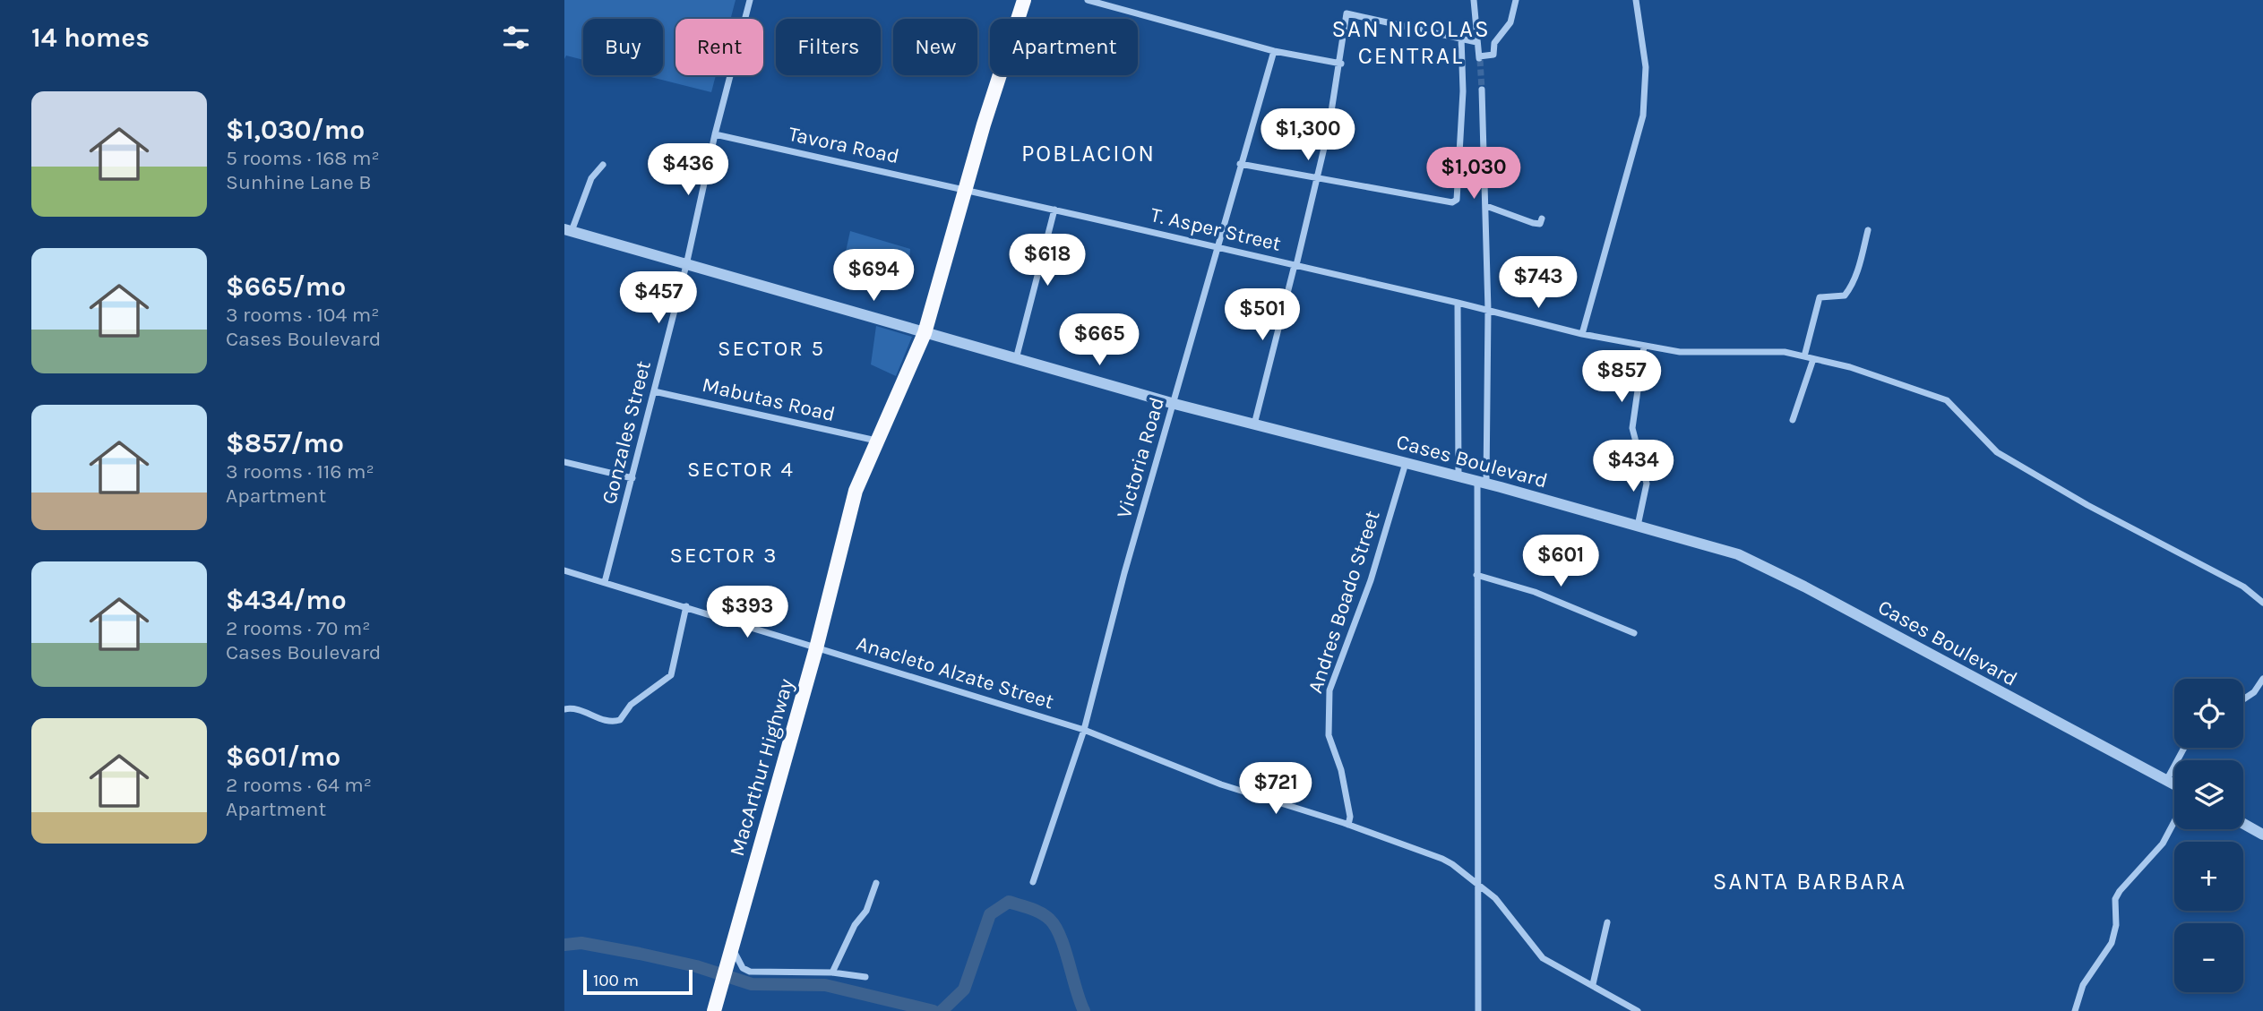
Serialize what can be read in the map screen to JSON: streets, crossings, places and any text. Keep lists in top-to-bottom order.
{
  "streets": {
    "highway": ["MacArthur Highway"],
    "street": [
      "Tavora Road",
      "T. Asper Street",
      "Mabutas Road",
      "Gonzales Street",
      "Victoria Road",
      "Cases Boulevard",
      "Andres Boado Street",
      "Anacleto Alzate Street"
    ]
  },
  "crossings": [
    ["Tavora Road", "T. Asper Street"],
    ["Tavora Road", "Gonzales Street"],
    ["Tavora Road", "MacArthur Highway"],
    ["T. Asper Street", "Victoria Road"],
    ["T. Asper Street", "MacArthur Highway"],
    ["Mabutas Road", "Gonzales Street"],
    ["Mabutas Road", "MacArthur Highway"],
    ["Gonzales Street", "Cases Boulevard"],
    ["Gonzales Street", "Anacleto Alzate Street"],
    ["Victoria Road", "Cases Boulevard"],
    ["Victoria Road", "Anacleto Alzate Street"],
    ["Cases Boulevard", "Andres Boado Street"],
    ["Cases Boulevard", "MacArthur Highway"],
    ["Andres Boado Street", "Anacleto Alzate Street"],
    ["Anacleto Alzate Street", "MacArthur Highway"]
  ],
  "districts": [
    "SAN NICOLAS CENTRAL",
    "POBLACION",
    "SECTOR 5",
    "SECTOR 4",
    "SECTOR 3",
    "SANTA BARBARA"
  ],
  "scale_bar": "100 m",
  "page": {
    "heading": "14 homes",
    "chip": [
      "Buy",
      "Rent",
      "Filters",
      "New",
      "Apartment"
    ],
    "list": [
      {
        "name": "$1,030/mo",
        "note": "5 rooms · 168 m² · Sunhine Lane B"
      },
      {
        "name": "$665/mo",
        "note": "3 rooms · 104 m² · Cases Boulevard"
      },
      {
        "name": "$857/mo",
        "note": "3 rooms · 116 m² · Apartment"
      },
      {
        "name": "$434/mo",
        "note": "2 rooms · 70 m² · Cases Boulevard"
      },
      {
        "name": "$601/mo",
        "note": "2 rooms · 64 m² · Apartment"
      }
    ],
    "price": [
      "$1,300",
      "$436",
      "$1,030",
      "$618",
      "$694",
      "$743",
      "$457",
      "$501",
      "$665",
      "$857",
      "$434",
      "$601",
      "$393",
      "$721"
    ],
    "map_buttons": ["+", "−"],
    "scale": "100 m"
  }
}
